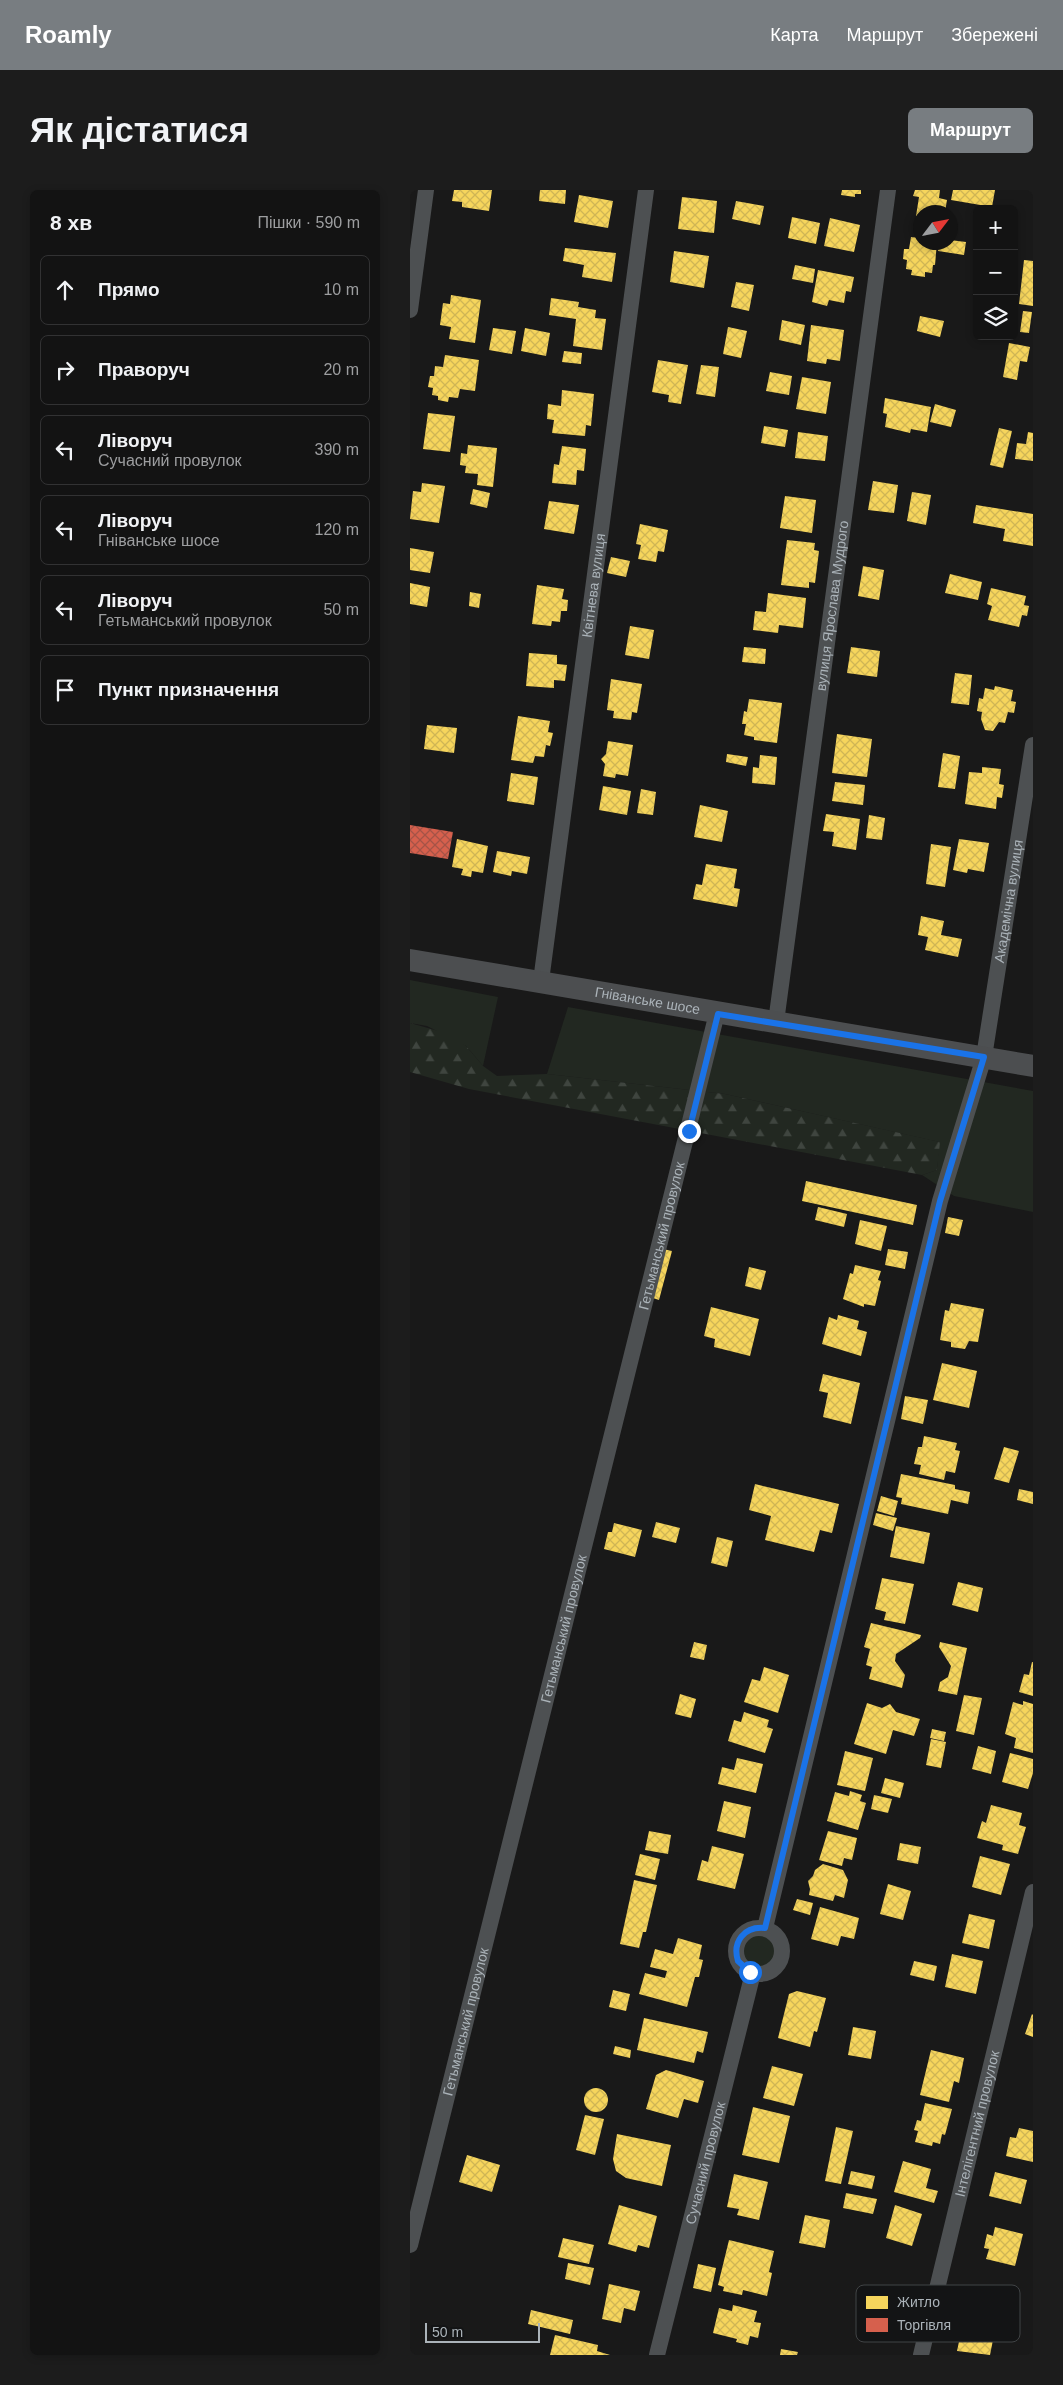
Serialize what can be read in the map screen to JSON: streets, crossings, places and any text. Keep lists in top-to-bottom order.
{
  "streets": {
    "main road": ["Гніванське шосе"],
    "street": [
      "Квітнева вулиця",
      "вулиця Ярослава Мудрого",
      "Академічна вулиця",
      "Гетьманський провулок",
      "Інтелігентний провулок",
      "Сучасний провулок"
    ]
  },
  "crossings": [
    ["Квітнева вулиця", "Гніванське шосе"],
    ["вулиця Ярослава Мудрого", "Гніванське шосе"],
    ["Академічна вулиця", "Гніванське шосе"],
    ["Гніванське шосе", "Гетьманський провулок"]
  ],
  "legend": ["Житло", "Торгівля"],
  "scale_bar": "50 m",
  "north": "top right",
  "page": {
    "header": "Roamly",
    "nav": ["Карта", "Маршрут", "Збережені"],
    "buttons": "Маршрут",
    "title": "Як дістатися",
    "heading": ["8 хв", "Пішки · 590 m"],
    "map_buttons": ["+", "−"],
    "list": [
      ["Прямо", "10 m"],
      ["Праворуч", "20 m"],
      ["Ліворуч", "Сучасний провулок", "390 m"],
      ["Ліворуч", "Гніванське шосе", "120 m"],
      ["Ліворуч", "Гетьманський провулок", "50 m"],
      "Пункт призначення"
    ],
    "scale": "50 m"
  }
}
